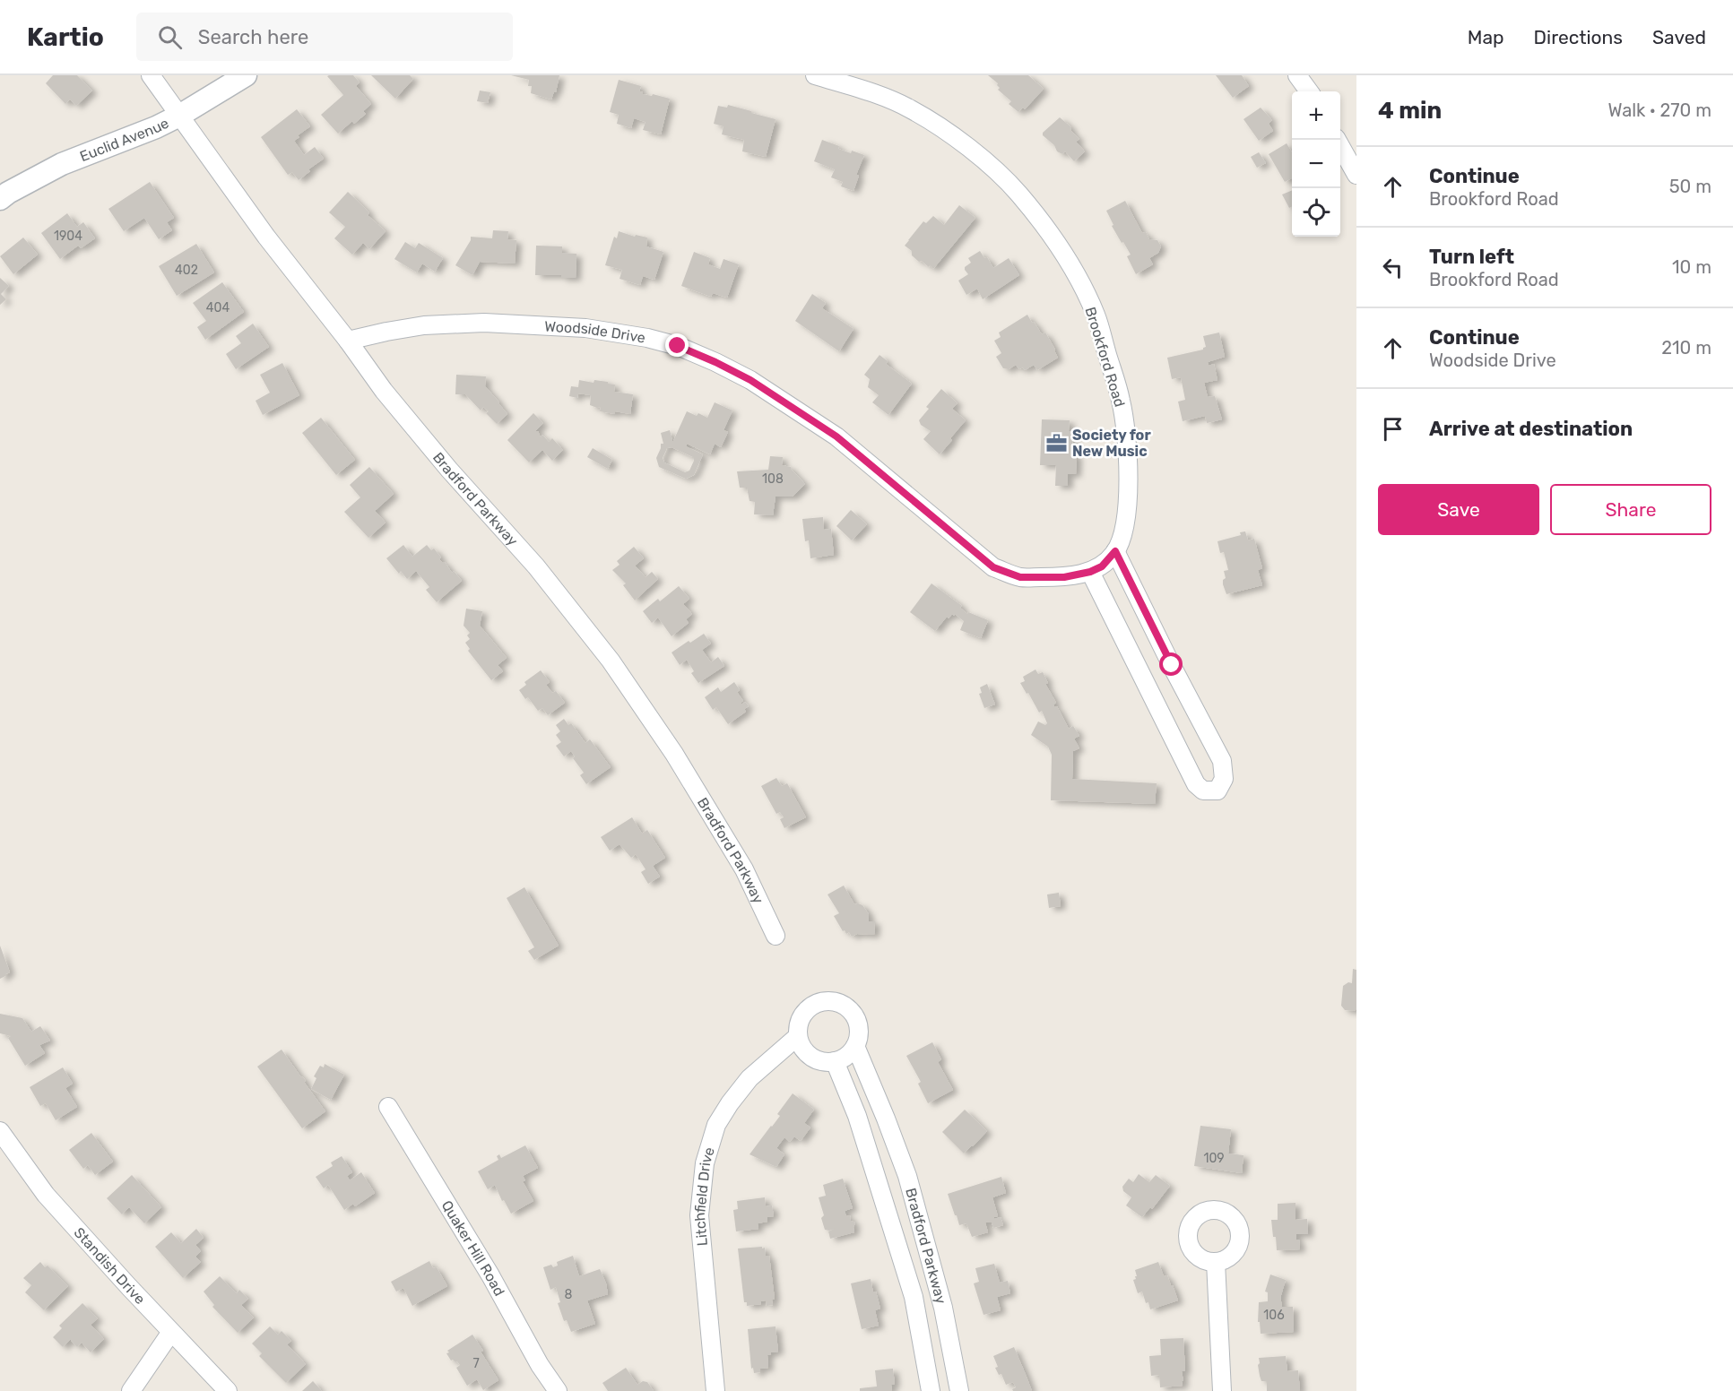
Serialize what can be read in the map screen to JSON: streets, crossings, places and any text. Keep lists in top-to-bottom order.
{
  "streets": {
    "street": [
      "Euclid Avenue",
      "Woodside Drive",
      "Brookford Road",
      "Bradford Parkway",
      "Litchfield Drive",
      "Quaker Hill Road",
      "Standish Drive"
    ]
  },
  "crossings": [
    ["Euclid Avenue", "Bradford Parkway"],
    ["Woodside Drive", "Brookford Road"],
    ["Woodside Drive", "Bradford Parkway"],
    ["Bradford Parkway", "Litchfield Drive"]
  ],
  "places": {
    "office": ["Society for New Music"]
  },
  "house_numbers": [
    "1904",
    "402",
    "404",
    "108",
    "109",
    "8",
    "106",
    "7"
  ],
  "page": {
    "header": "Kartio",
    "search": "Search here",
    "nav": ["Map", "Directions", "Saved"],
    "heading": ["4 min", "Walk · 270 m"],
    "map_buttons": ["+", "−"],
    "list": [
      ["Continue", "Brookford Road", "50 m"],
      ["Turn left", "Brookford Road", "10 m"],
      ["Continue", "Woodside Drive", "210 m"],
      "Arrive at destination"
    ],
    "buttons": ["Save", "Share"]
  }
}
